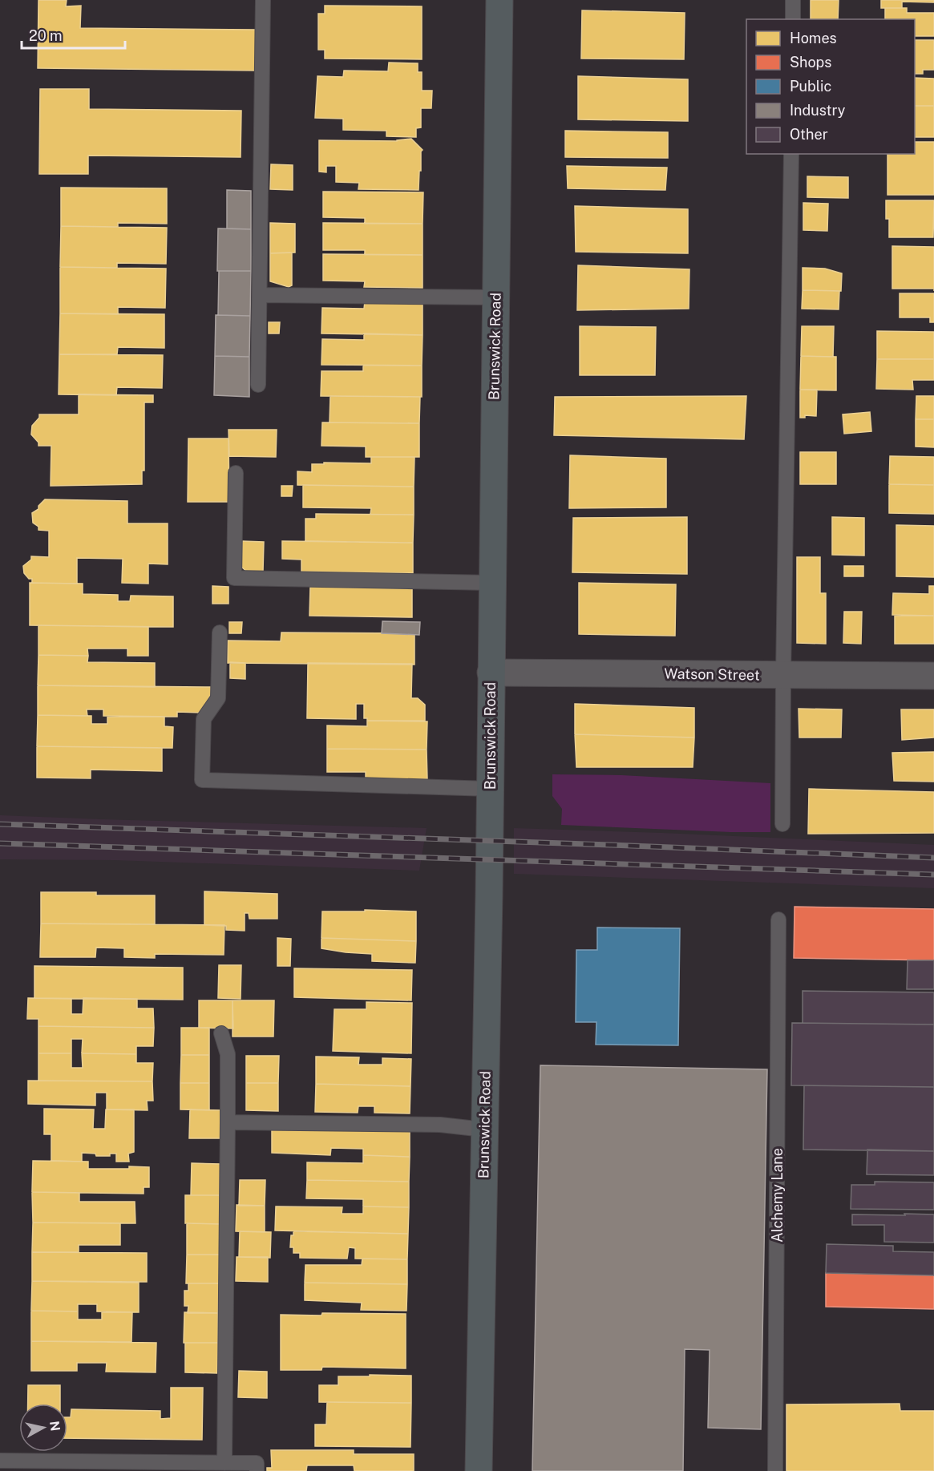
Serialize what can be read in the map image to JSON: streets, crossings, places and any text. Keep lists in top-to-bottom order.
{
  "streets": {
    "main road": ["Brunswick Road"],
    "street": ["Watson Street"],
    "lane": ["Alchemy Lane"]
  },
  "crossings": [
    ["Brunswick Road", "Watson Street"]
  ],
  "legend": [
    "Homes",
    "Shops",
    "Public",
    "Industry",
    "Other"
  ],
  "scale_bar": "20 m",
  "north": "right"
}
